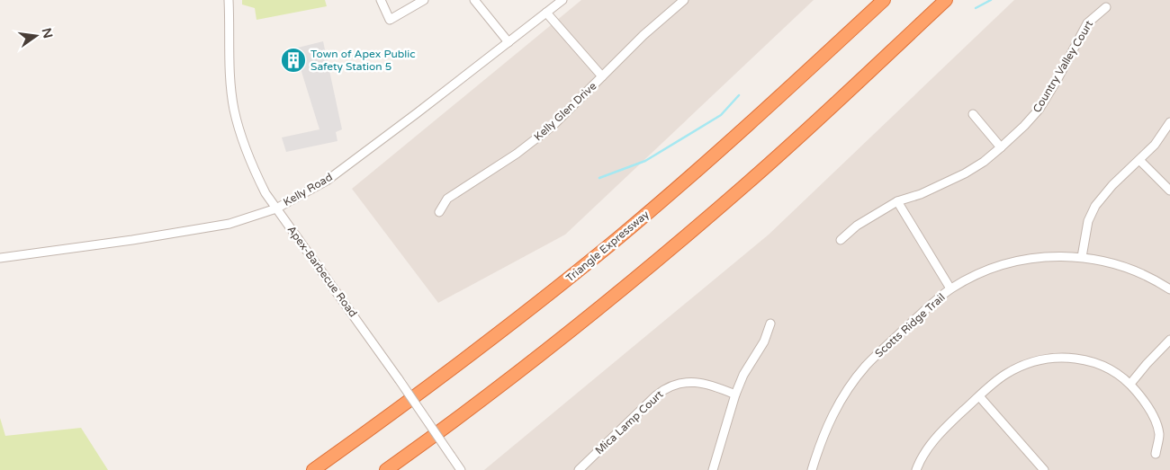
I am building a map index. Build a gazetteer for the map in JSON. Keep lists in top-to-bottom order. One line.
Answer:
{"streets":{"highway":["Triangle Expressway"],"street":["Country Valley Court","Kelly Glen Drive","Kelly Road","Apex-Barbecue Road","Scotts Ridge Trail","Mica Lamp Court"]},"crossings":[["Kelly Road","Apex-Barbecue Road"]],"places":{"building":["Town of Apex Public Safety Station 5"]},"north":"right"}
